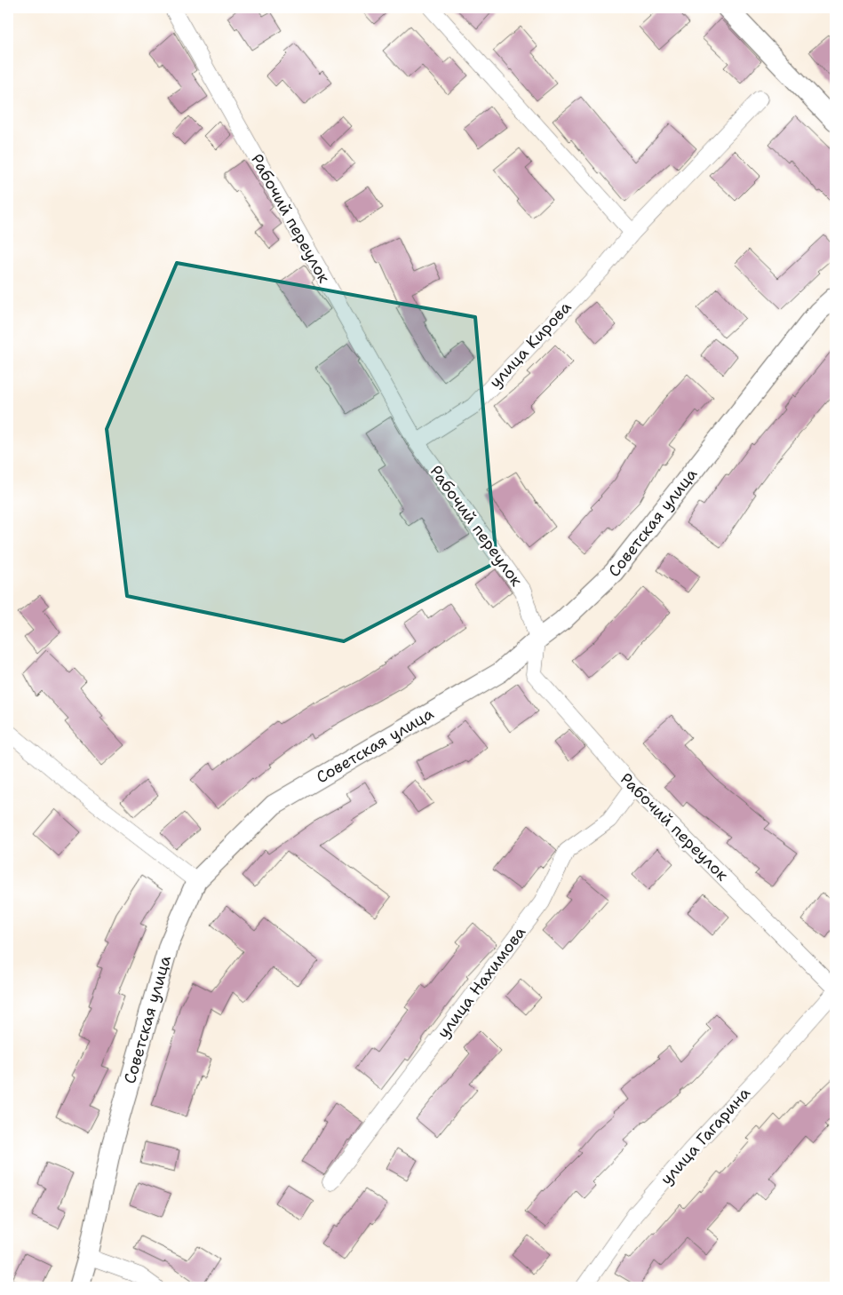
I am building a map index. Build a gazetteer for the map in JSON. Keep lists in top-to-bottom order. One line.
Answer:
{"streets":{"street":["Рабочий переулок","улица Кирова","Советская улица","улица Нахимова","улица Гагарина"]},"crossings":[["Рабочий переулок","улица Кирова"],["Рабочий переулок","Советская улица"],["Рабочий переулок","улица Нахимова"],["Рабочий переулок","улица Гагарина"]]}
